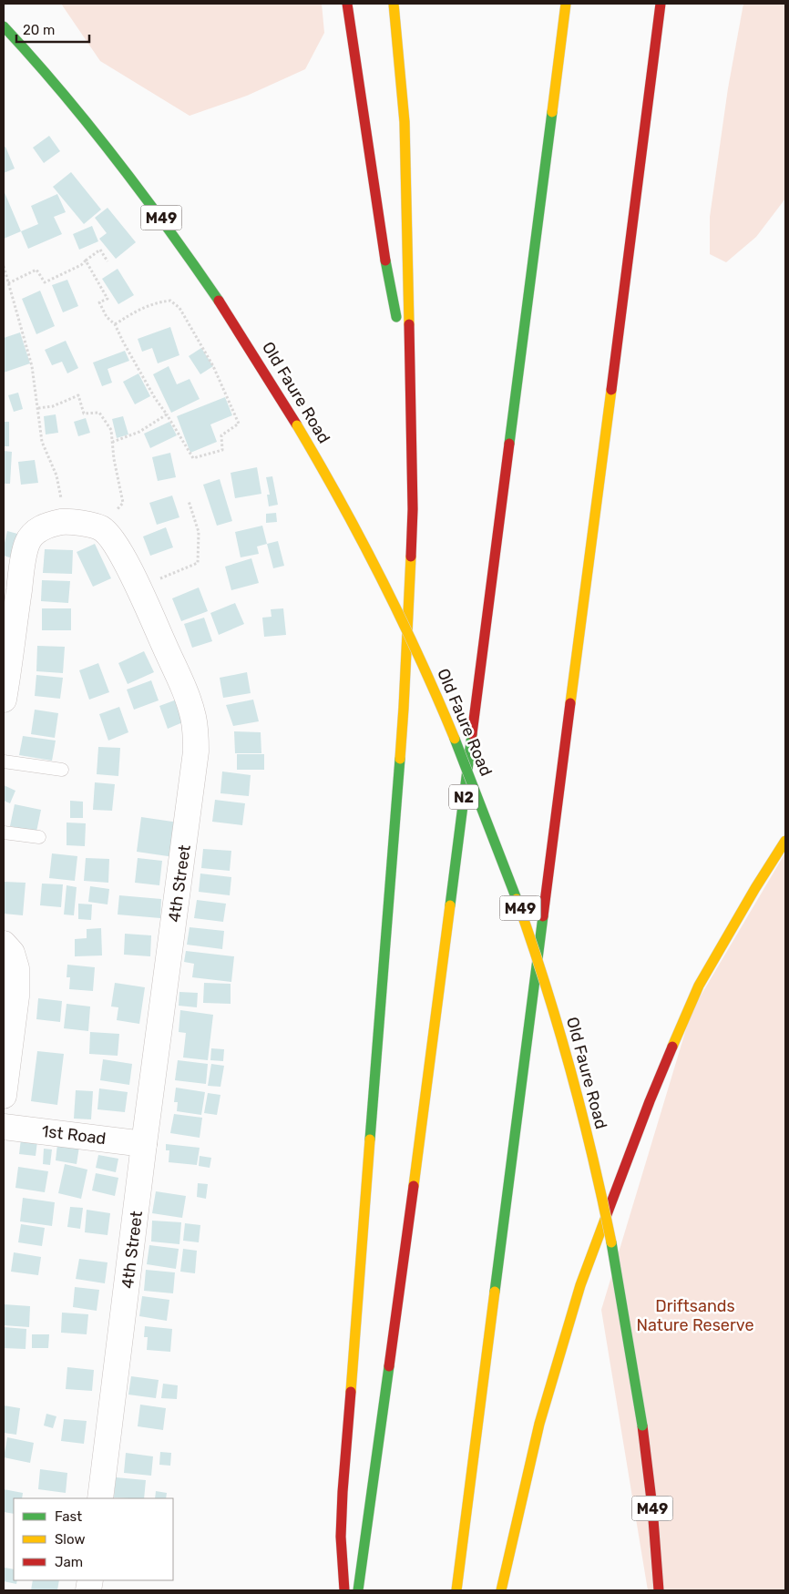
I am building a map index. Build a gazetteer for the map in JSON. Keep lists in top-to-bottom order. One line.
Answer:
{"streets":{"main road":["M49","Old Faure Road","N2"],"street":["4th Street","1st Road"]},"crossings":[["4th Street","1st Road"]],"parks":["Driftsands Nature Reserve"],"legend":["Fast","Slow","Jam"],"scale_bar":"20 m"}
